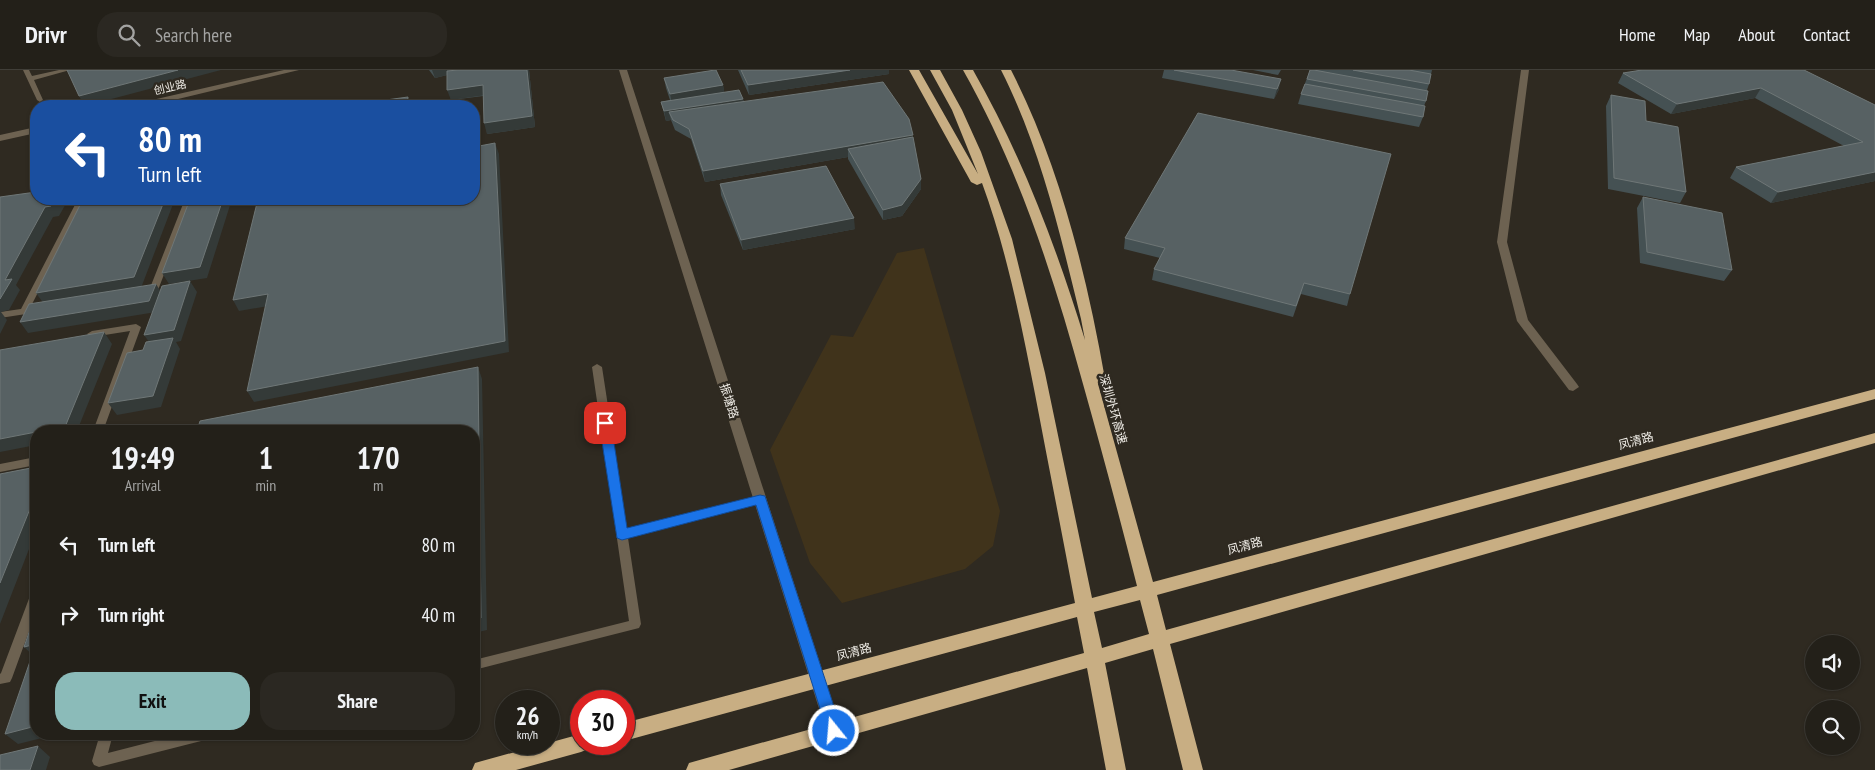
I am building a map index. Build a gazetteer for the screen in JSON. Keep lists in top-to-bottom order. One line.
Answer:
{"streets":{"highway":["深圳外环高速","凤清路"],"street":["创业路","振塘路"]},"crossings":[["振塘路","凤清路"]],"page":{"header":"Drivr","search":"Search here","nav":["Home","Map","About","Contact"],"turn":["80 m","Turn left"],"eta":["19:49","Arrival","1","min","170","m"],"list":[{"name":"Turn left","value":"80 m"},{"name":"Turn right","value":"40 m"}],"buttons":["Exit","Share"],"speed":"26 km/h","limit":"30"}}
